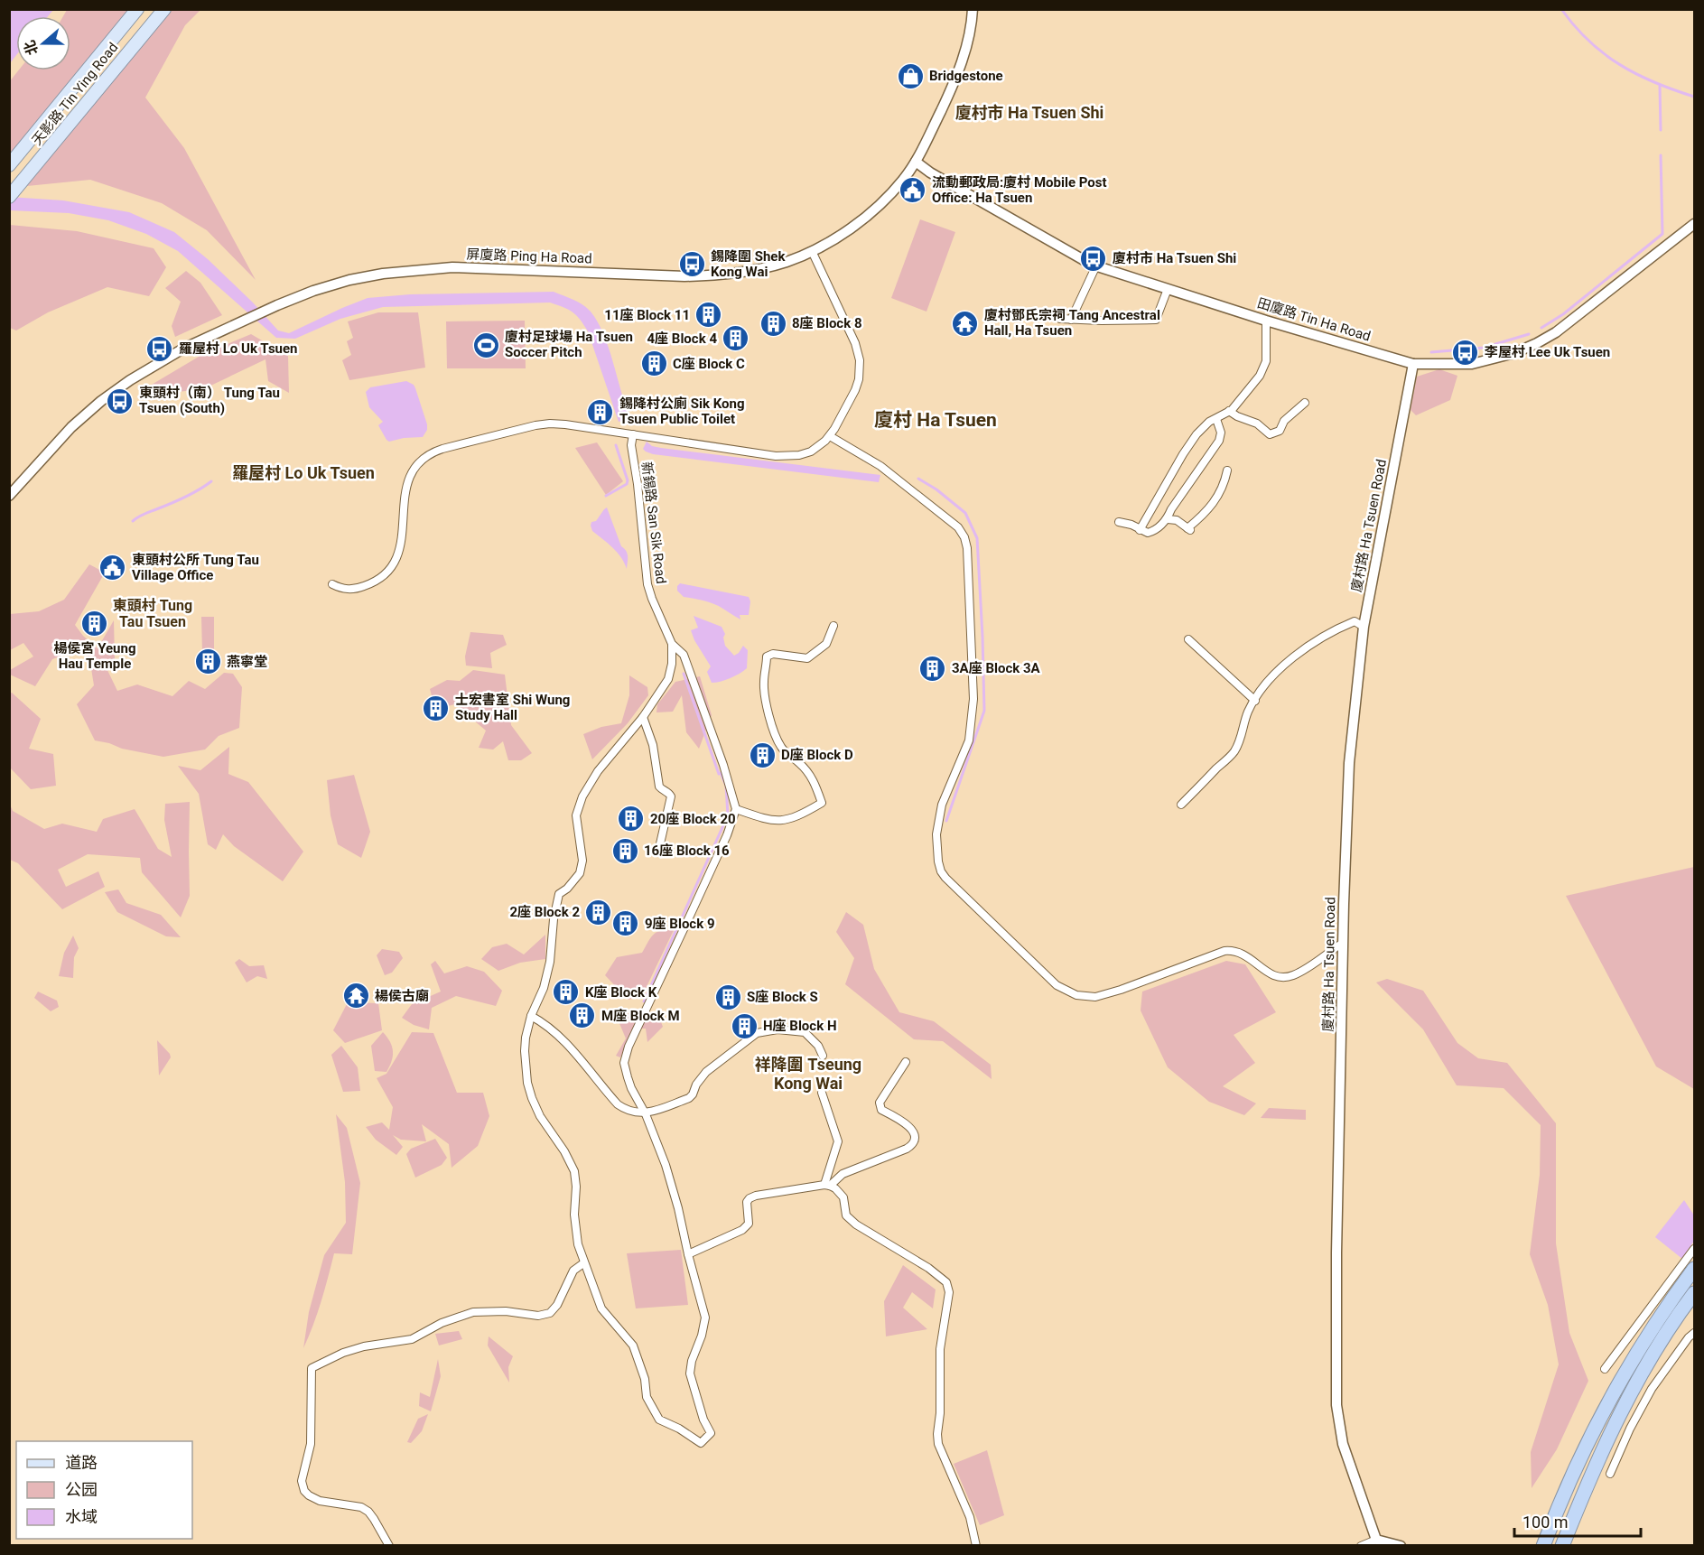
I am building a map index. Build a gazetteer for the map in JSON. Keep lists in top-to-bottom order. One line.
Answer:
{"streets":{"main road":["天影路 Tin Ying Road"],"street":["屏廈路 Ping Ha Road","田廈路 Tin Ha Road","新錫路 San Sik Road","廈村路 Ha Tsuen Road"]},"crossings":[["屏廈路 Ping Ha Road","田廈路 Tin Ha Road"],["田廈路 Tin Ha Road","廈村路 Ha Tsuen Road"]],"districts":["廈村市 Ha Tsuen Shi","廈村 Ha Tsuen","羅屋村 Lo Uk Tsuen","東頭村 Tung Tau Tsuen","祥降圍 Tseung Kong Wai"],"places":{"shop":["Bridgestone"],"public building":["流動郵政局:廈村 Mobile Post Office: Ha Tsuen","東頭村公所 Tung Tau Village Office"],"bus stop":["廈村市 Ha Tsuen Shi","錫降圍 Shek Kong Wai","羅屋村 Lo Uk Tsuen","李屋村 Lee Uk Tsuen","東頭村（南） Tung Tau Tsuen (South)"],"building":["11座 Block 11","8座 Block 8","4座 Block 4","C座 Block C","錫降村公廁 Sik Kong Tsuen Public Toilet","楊侯宮 Yeung Hau Temple","燕寧堂","3A座 Block 3A","士宏書室 Shi Wung Study Hall","D座 Block D","20座 Block 20","16座 Block 16","2座 Block 2","9座 Block 9","K座 Block K","S座 Block S","M座 Block M","H座 Block H"],"temple":["廈村鄧氏宗祠 Tang Ancestral Hall, Ha Tsuen","楊侯古廟"],"sports":["廈村足球場 Ha Tsuen Soccer Pitch"]},"legend":["道路","公园","水域"],"scale_bar":"100 m","north":"left"}
